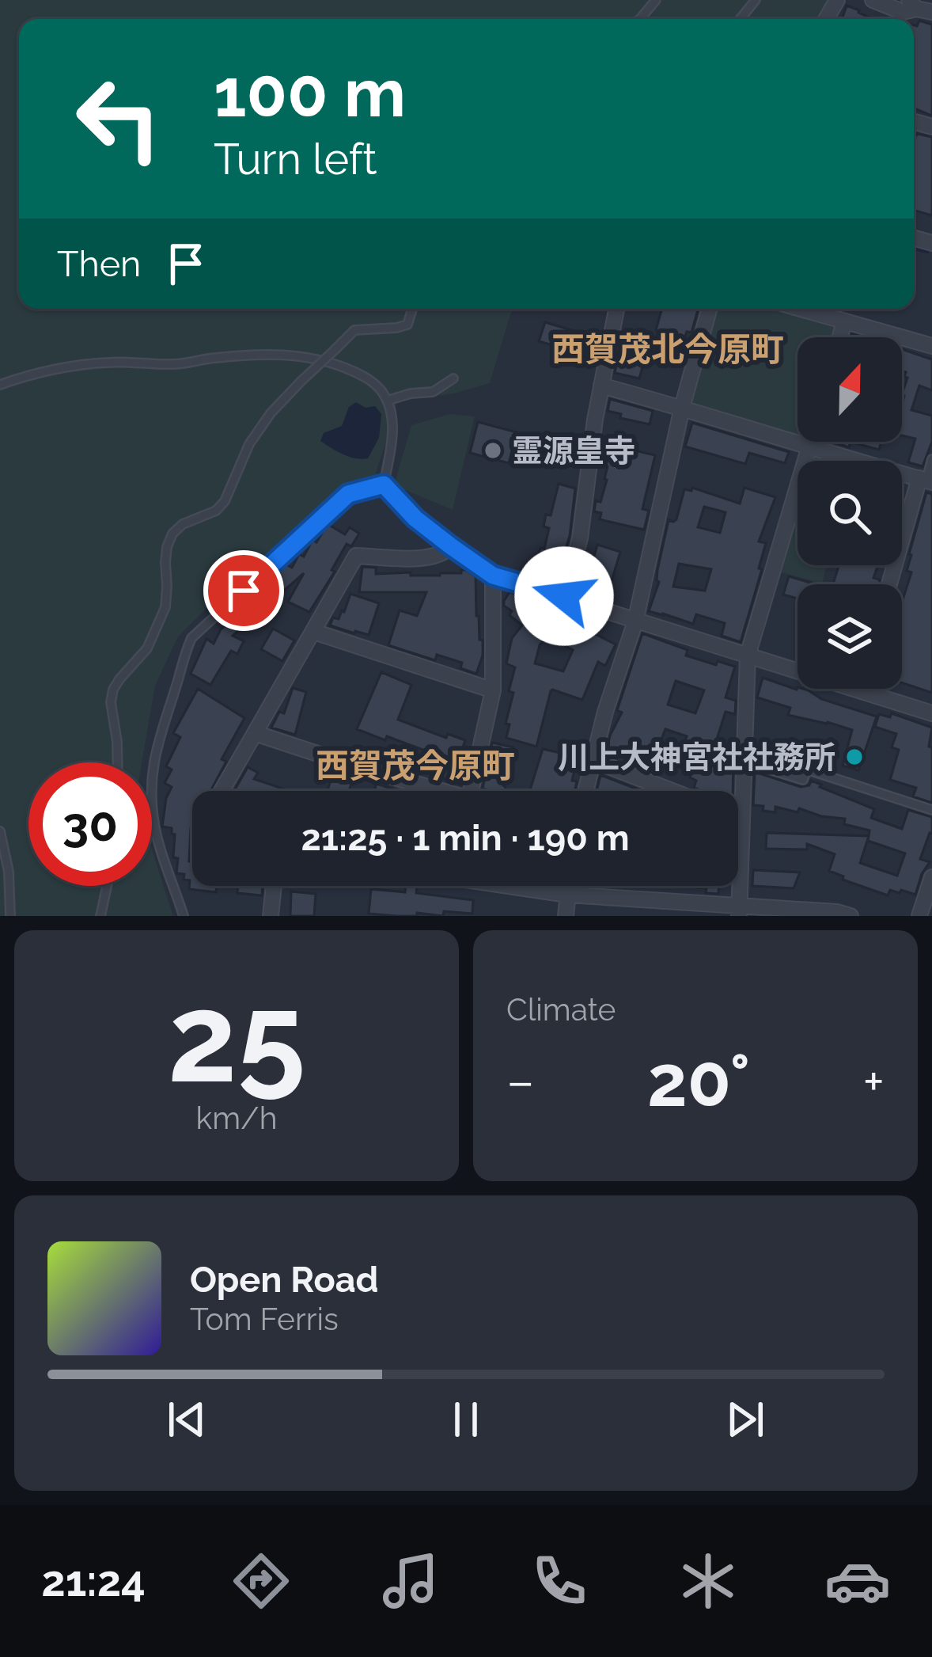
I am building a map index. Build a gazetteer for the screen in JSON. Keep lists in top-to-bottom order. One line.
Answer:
{"districts":["西賀茂北今原町","西賀茂今原町"],"places":["霊源皇寺","川上大神宮社社務所"],"north":"top","page":{"turn":["100 m","Turn left"],"then":"Then","limit":"30","trip":"21:25 · 1 min · 190 m","tile":[["25","km/h"],"Climate"],"heat":["−","20°","+"],"song":["Open Road","Tom Ferris"],"tabs":"21:24"}}
